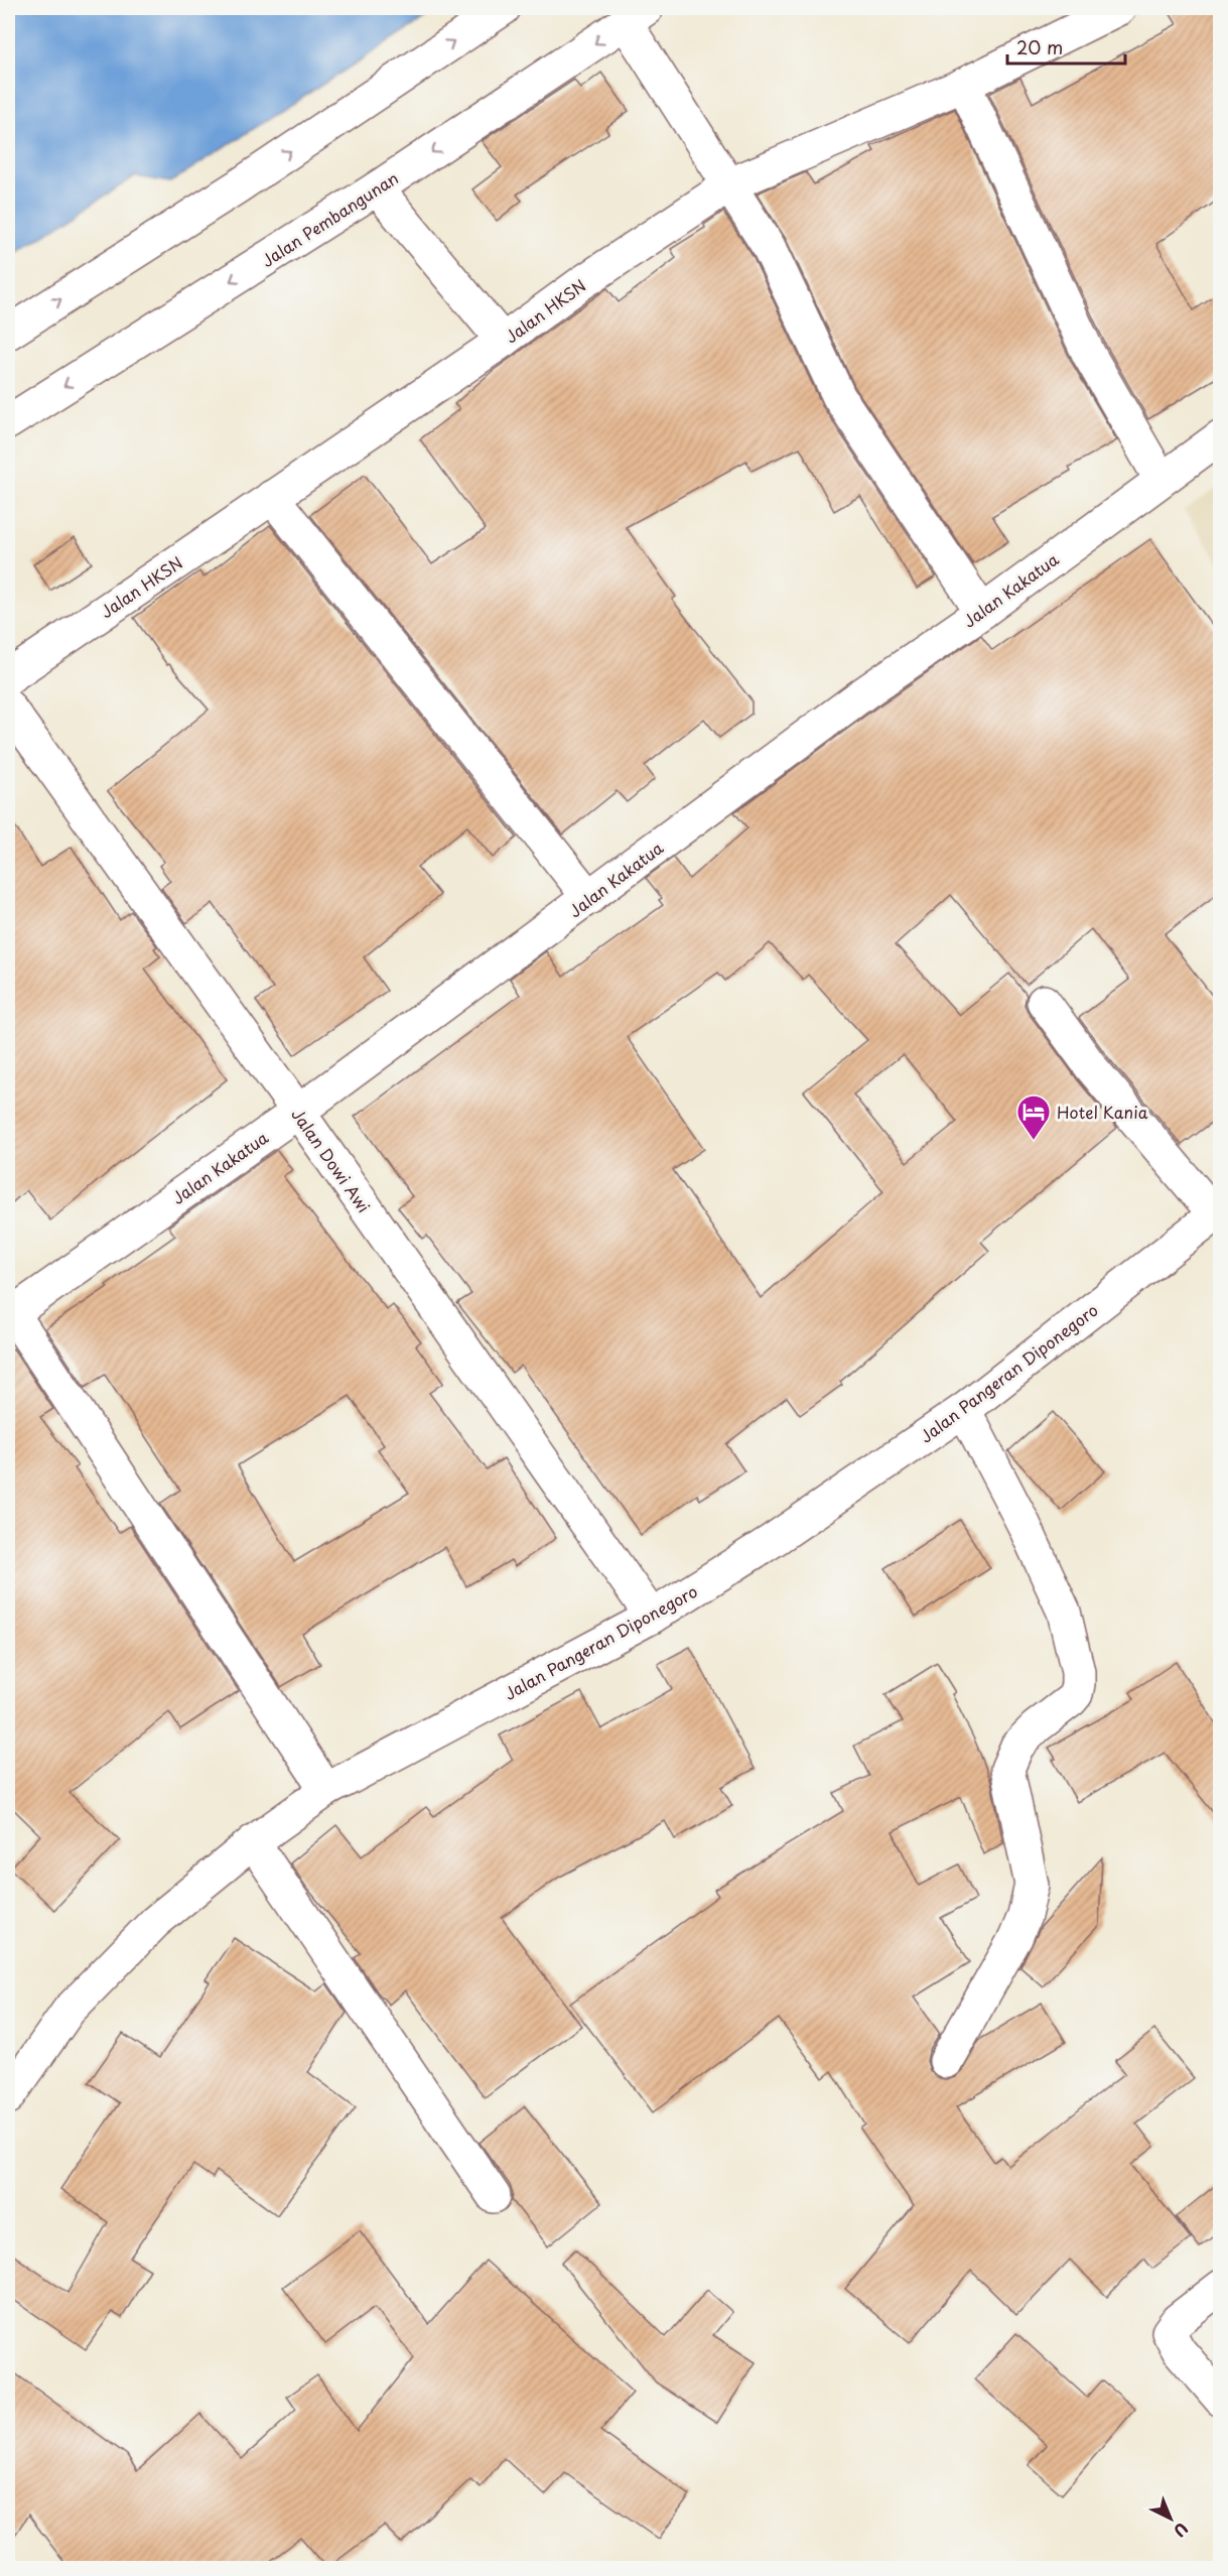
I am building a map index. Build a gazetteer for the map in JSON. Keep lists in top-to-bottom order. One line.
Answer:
{"streets":{"main road":["Jalan Pembangunan","Jalan HKSN","Jalan Kakatua","Jalan Dowi Awi","Jalan Pangeran Diponegoro"]},"crossings":[["Jalan Kakatua","Jalan Dowi Awi"],["Jalan Dowi Awi","Jalan Pangeran Diponegoro"]],"places":{"hotel":["Hotel Kania"]},"scale_bar":"20 m","north":"bottom right"}
